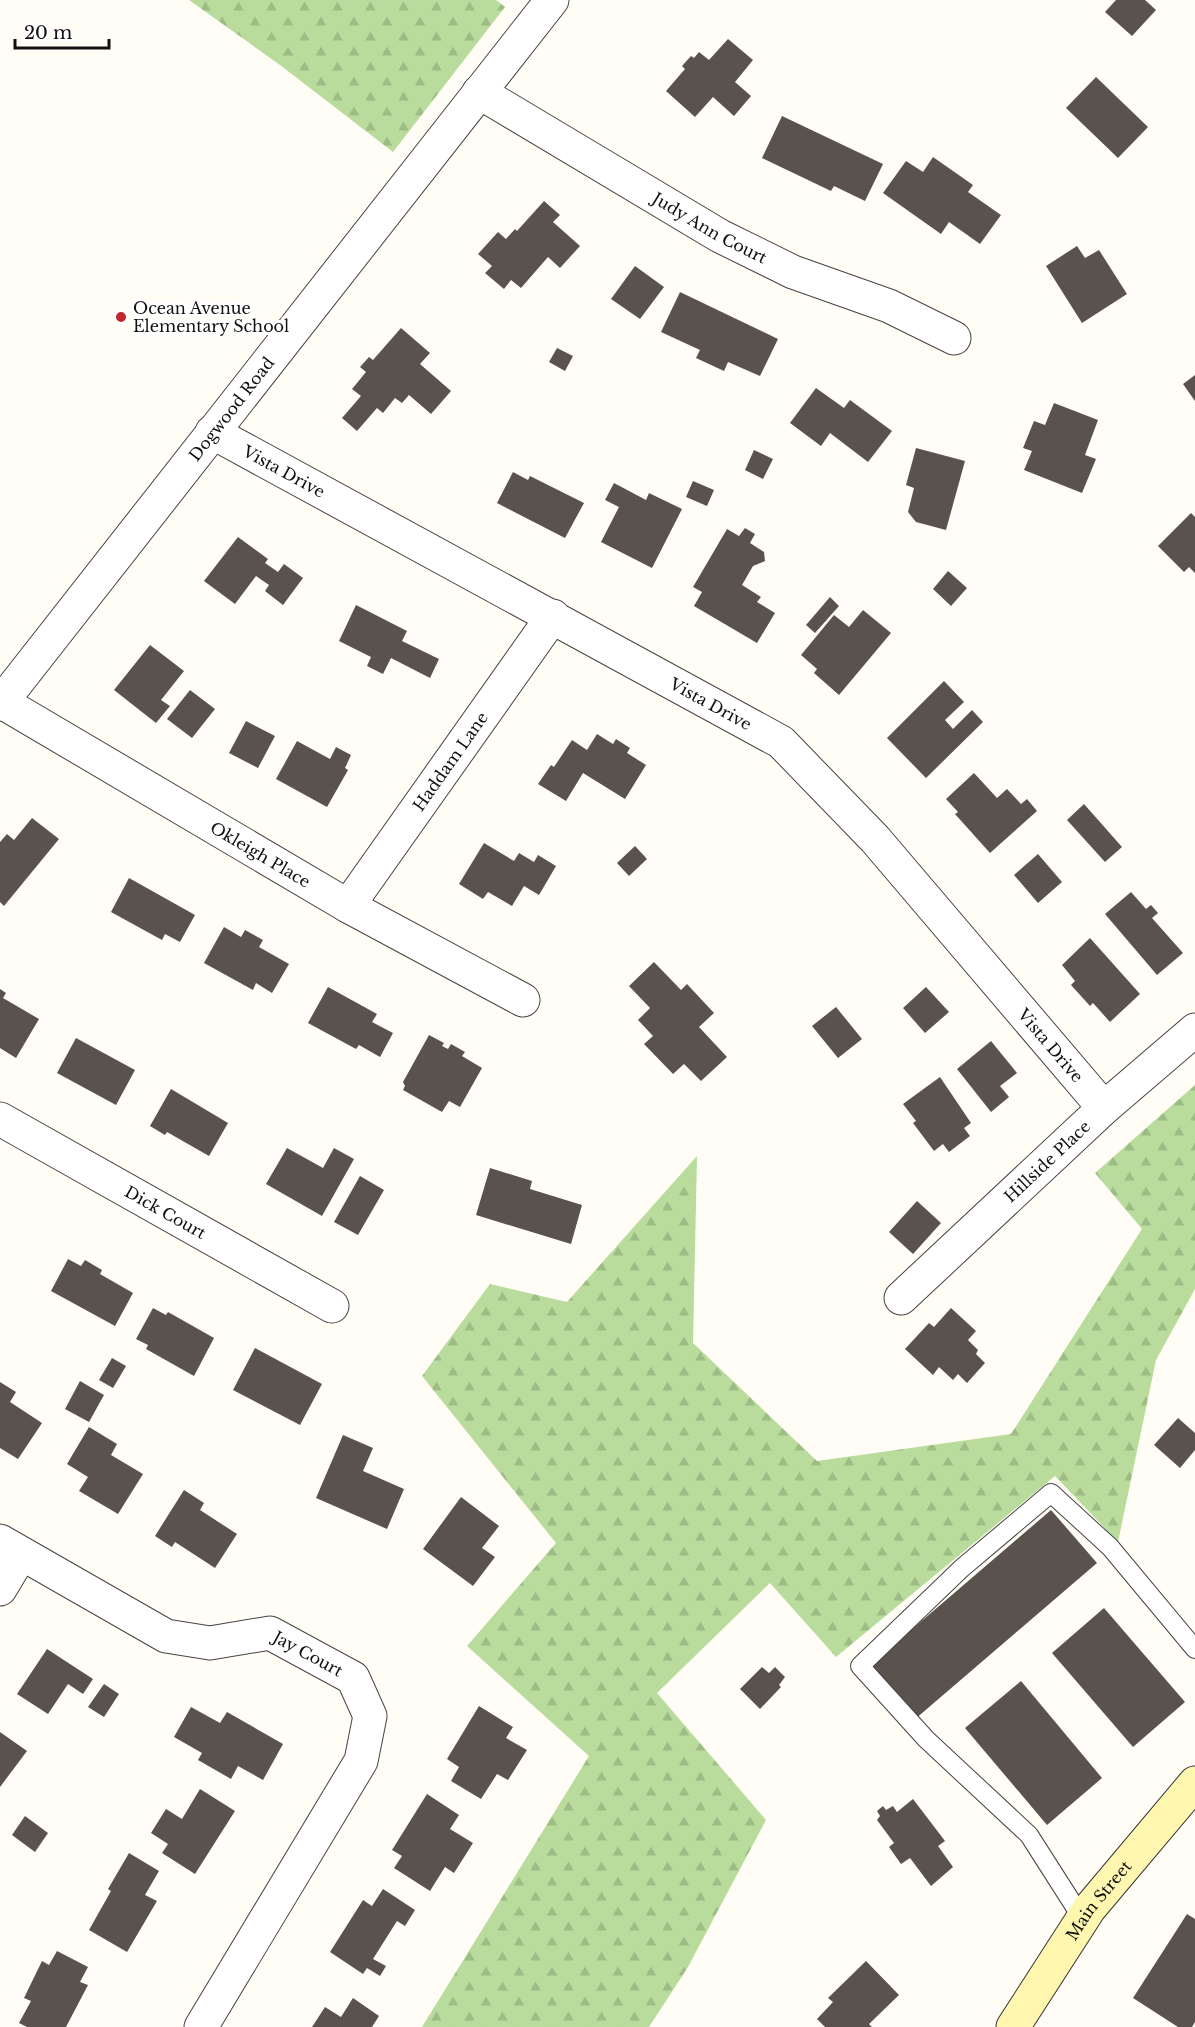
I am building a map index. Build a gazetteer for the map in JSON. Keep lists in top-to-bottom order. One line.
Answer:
{"streets":{"main road":["Main Street"],"street":["Judy Ann Court","Dogwood Road","Vista Drive","Haddam Lane","Okleigh Place","Hillside Place","Dick Court","Jay Court"]},"crossings":[["Judy Ann Court","Dogwood Road"],["Dogwood Road","Vista Drive"],["Dogwood Road","Okleigh Place"],["Vista Drive","Haddam Lane"],["Vista Drive","Hillside Place"],["Haddam Lane","Okleigh Place"]],"places":["Ocean Avenue Elementary School"],"scale_bar":"20 m"}
